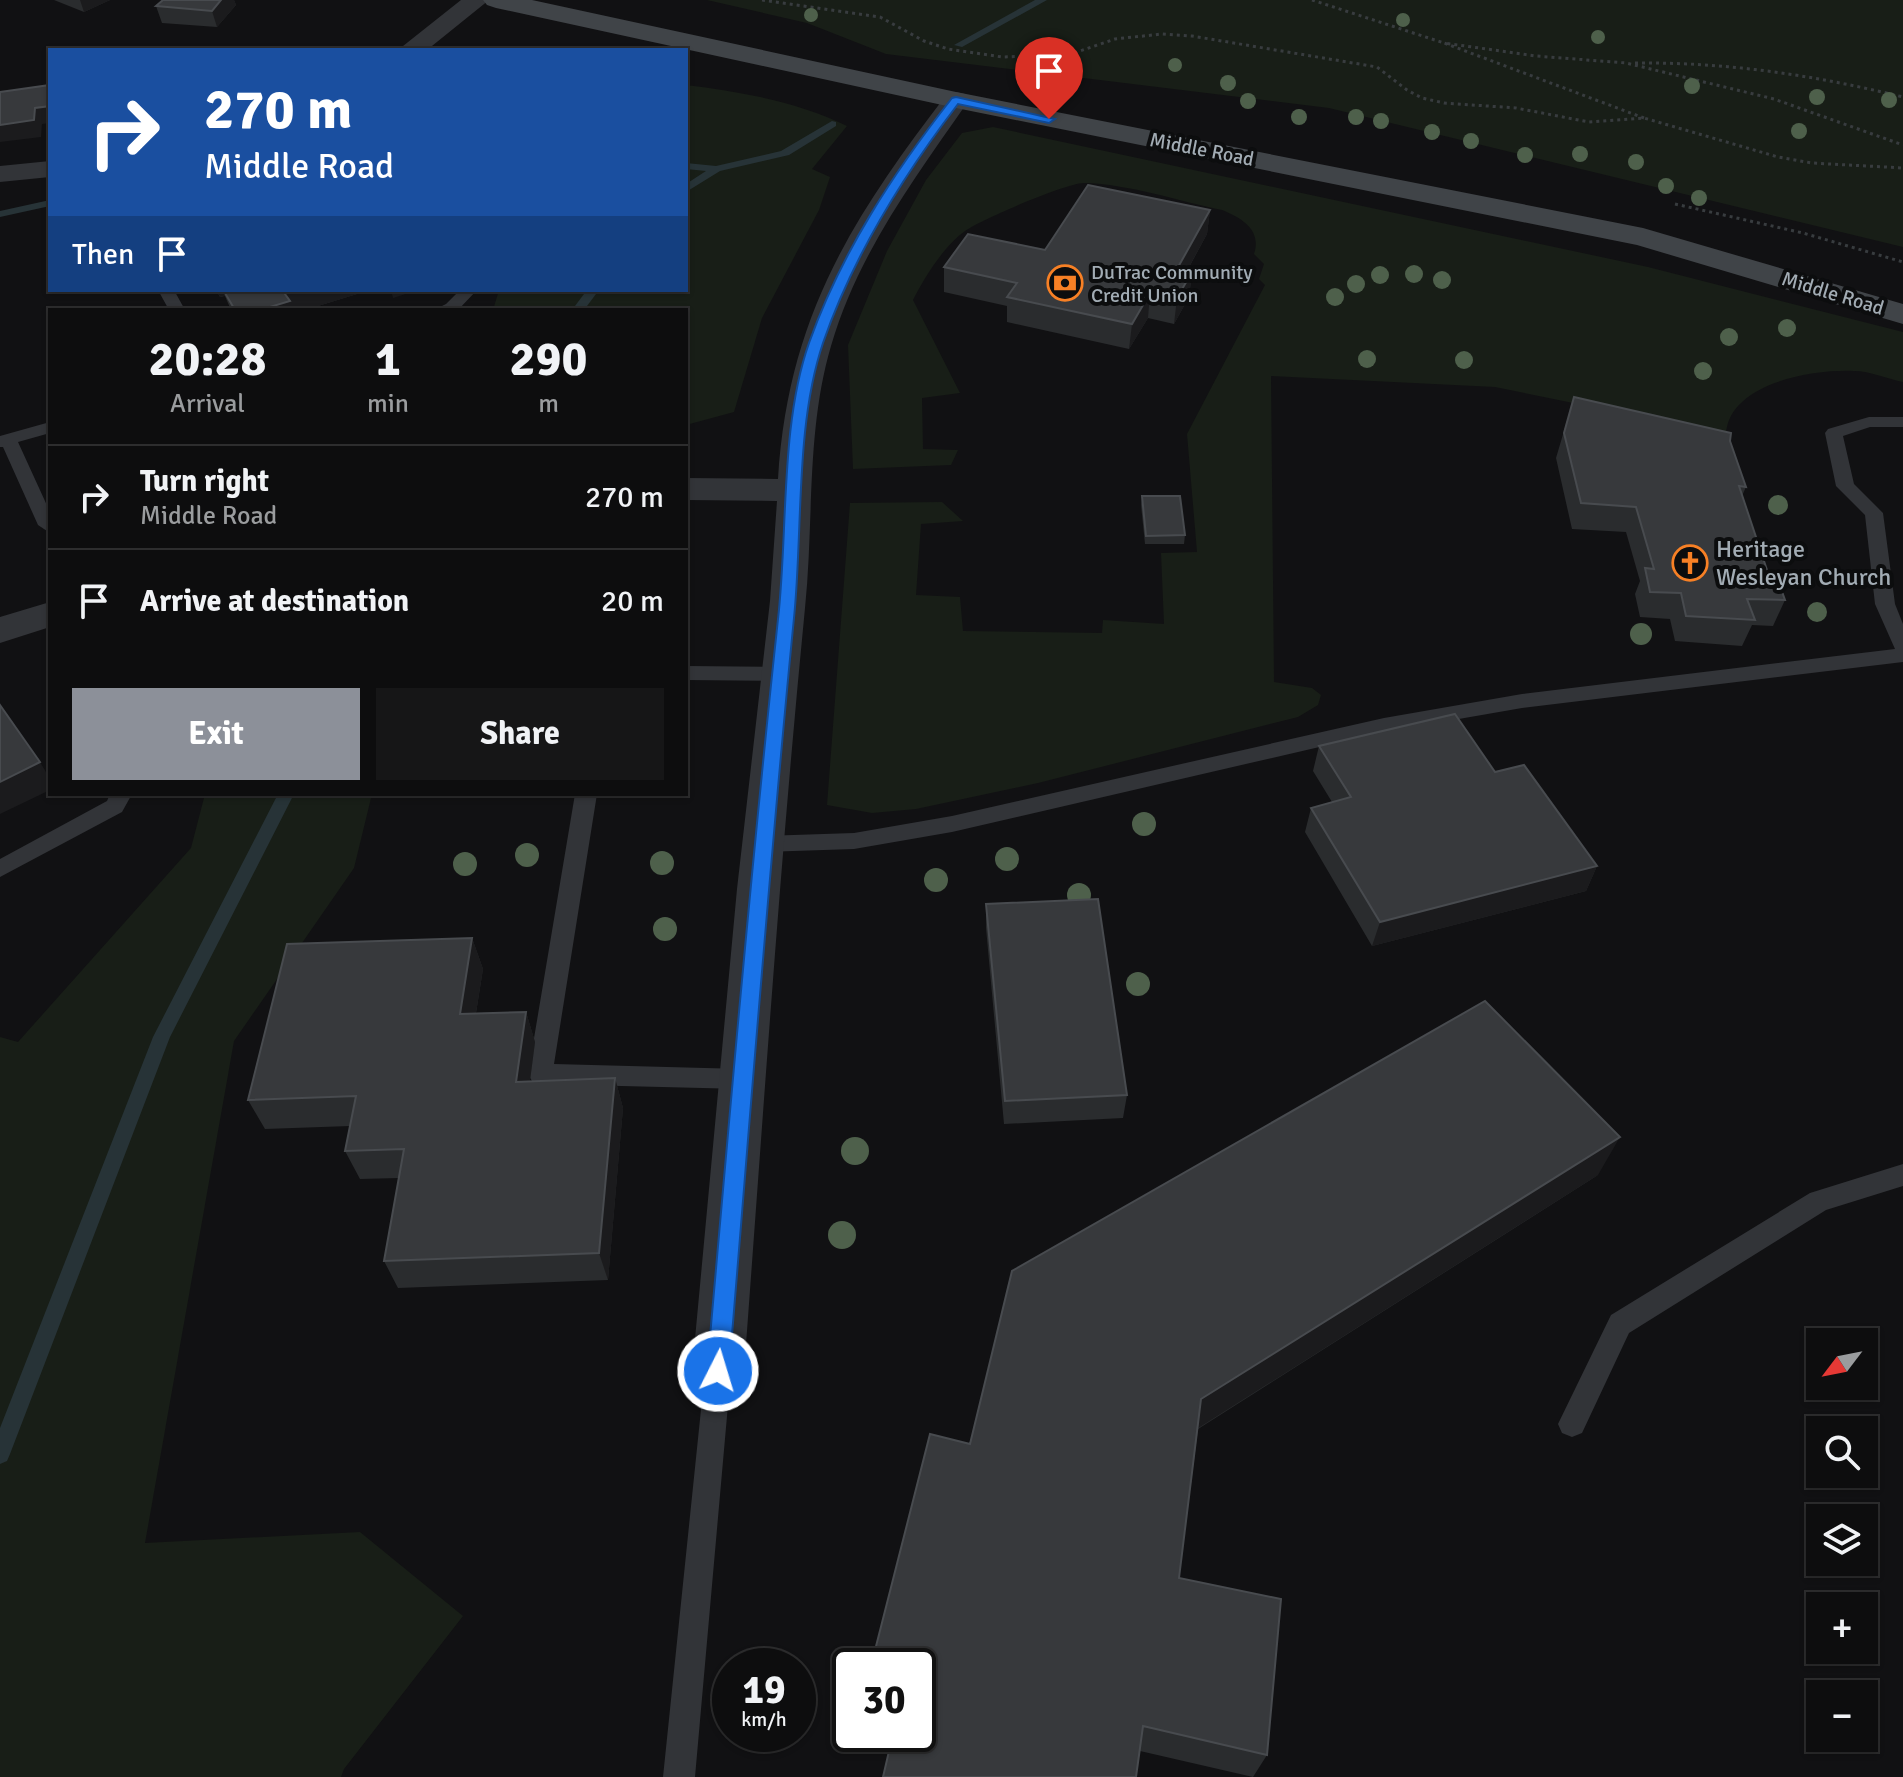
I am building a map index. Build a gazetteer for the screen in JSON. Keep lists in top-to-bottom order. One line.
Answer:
{"streets":{"main road":["Middle Road"]},"places":{"bank":["DuTrac Community Credit Union"],"church":["Heritage Wesleyan Church"]},"north":"bottom left","page":{"turn":["270 m","Middle Road"],"then":"Then","eta":["20:28","Arrival","1","min","290","m"],"list":[{"name":"Turn right","note":"Middle Road","value":"270 m"},{"name":"Arrive at destination","value":"20 m"}],"buttons":["Exit","Share"],"map_buttons":["+","−"],"speed":"19 km/h","limit":"30"}}
